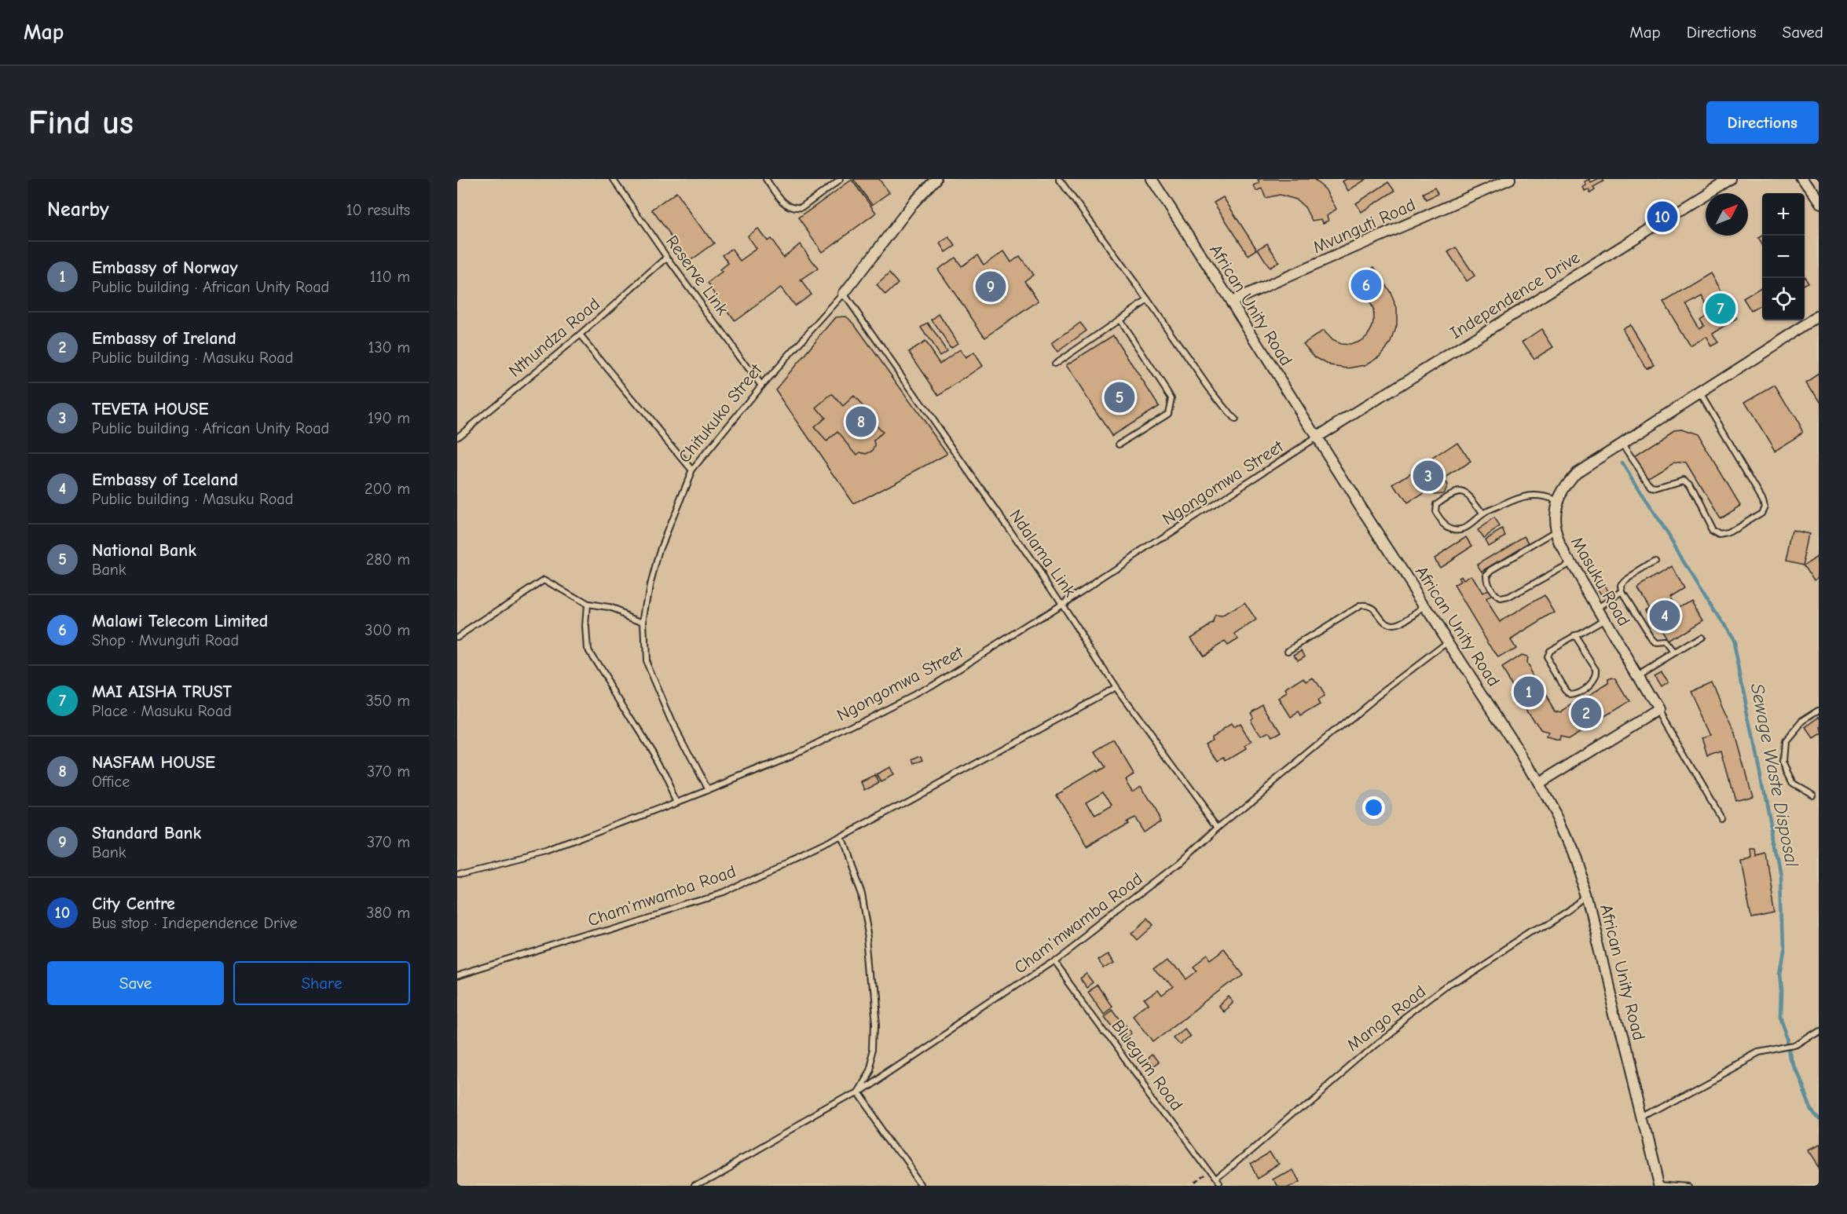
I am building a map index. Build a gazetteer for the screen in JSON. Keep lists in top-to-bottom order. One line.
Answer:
{"streets":{"street":["Mvunguti Road","Independence Drive","African Unity Road","Chitukuko Street","Masuku Road"],"lane":["Reserve Link","Nthundza Road","Ngongomwa Street","Ndalama Link","Cham'mwamba Road","Mango Road","Bluegum Road"]},"crossings":[["Mvunguti Road","African Unity Road"],["Reserve Link","Nthundza Road"],["Reserve Link","Chitukuko Street"],["Independence Drive","African Unity Road"],["Independence Drive","Ngongomwa Street"],["African Unity Road","Ngongomwa Street"],["African Unity Road","Cham'mwamba Road"],["African Unity Road","Mango Road"],["Chitukuko Street","Ngongomwa Street"],["Chitukuko Street","Ndalama Link"],["Ngongomwa Street","Ndalama Link"],["Ndalama Link","Cham'mwamba Road"],["Cham'mwamba Road","Bluegum Road"],["Mango Road","Bluegum Road"]],"water":["Sewage Waste Disposal"],"north":"top right","page":{"header":"Map","nav":["Map","Directions","Saved"],"buttons":["Directions",["Save","Share"]],"title":"Find us","heading":["Nearby","10 results"],"map_buttons":["+","−"],"pins":["10","6","9","7","5","8","3","4","1","2"],"list":[{"mark":"1","name":"Embassy of Norway","note":"Public building · African Unity Road","value":"110 m"},{"mark":"2","name":"Embassy of Ireland","note":"Public building · Masuku Road","value":"130 m"},{"mark":"3","name":"TEVETA HOUSE","note":"Public building · African Unity Road","value":"190 m"},{"mark":"4","name":"Embassy of Iceland","note":"Public building · Masuku Road","value":"200 m"},{"mark":"5","name":"National Bank","note":"Bank","value":"280 m"},{"mark":"6","name":"Malawi Telecom Limited","note":"Shop · Mvunguti Road","value":"300 m"},{"mark":"7","name":"MAI AISHA TRUST","note":"Place · Masuku Road","value":"350 m"},{"mark":"8","name":"NASFAM HOUSE","note":"Office","value":"370 m"},{"mark":"9","name":"Standard Bank","note":"Bank","value":"370 m"},{"mark":"10","name":"City Centre","note":"Bus stop · Independence Drive","value":"380 m"}]}}
